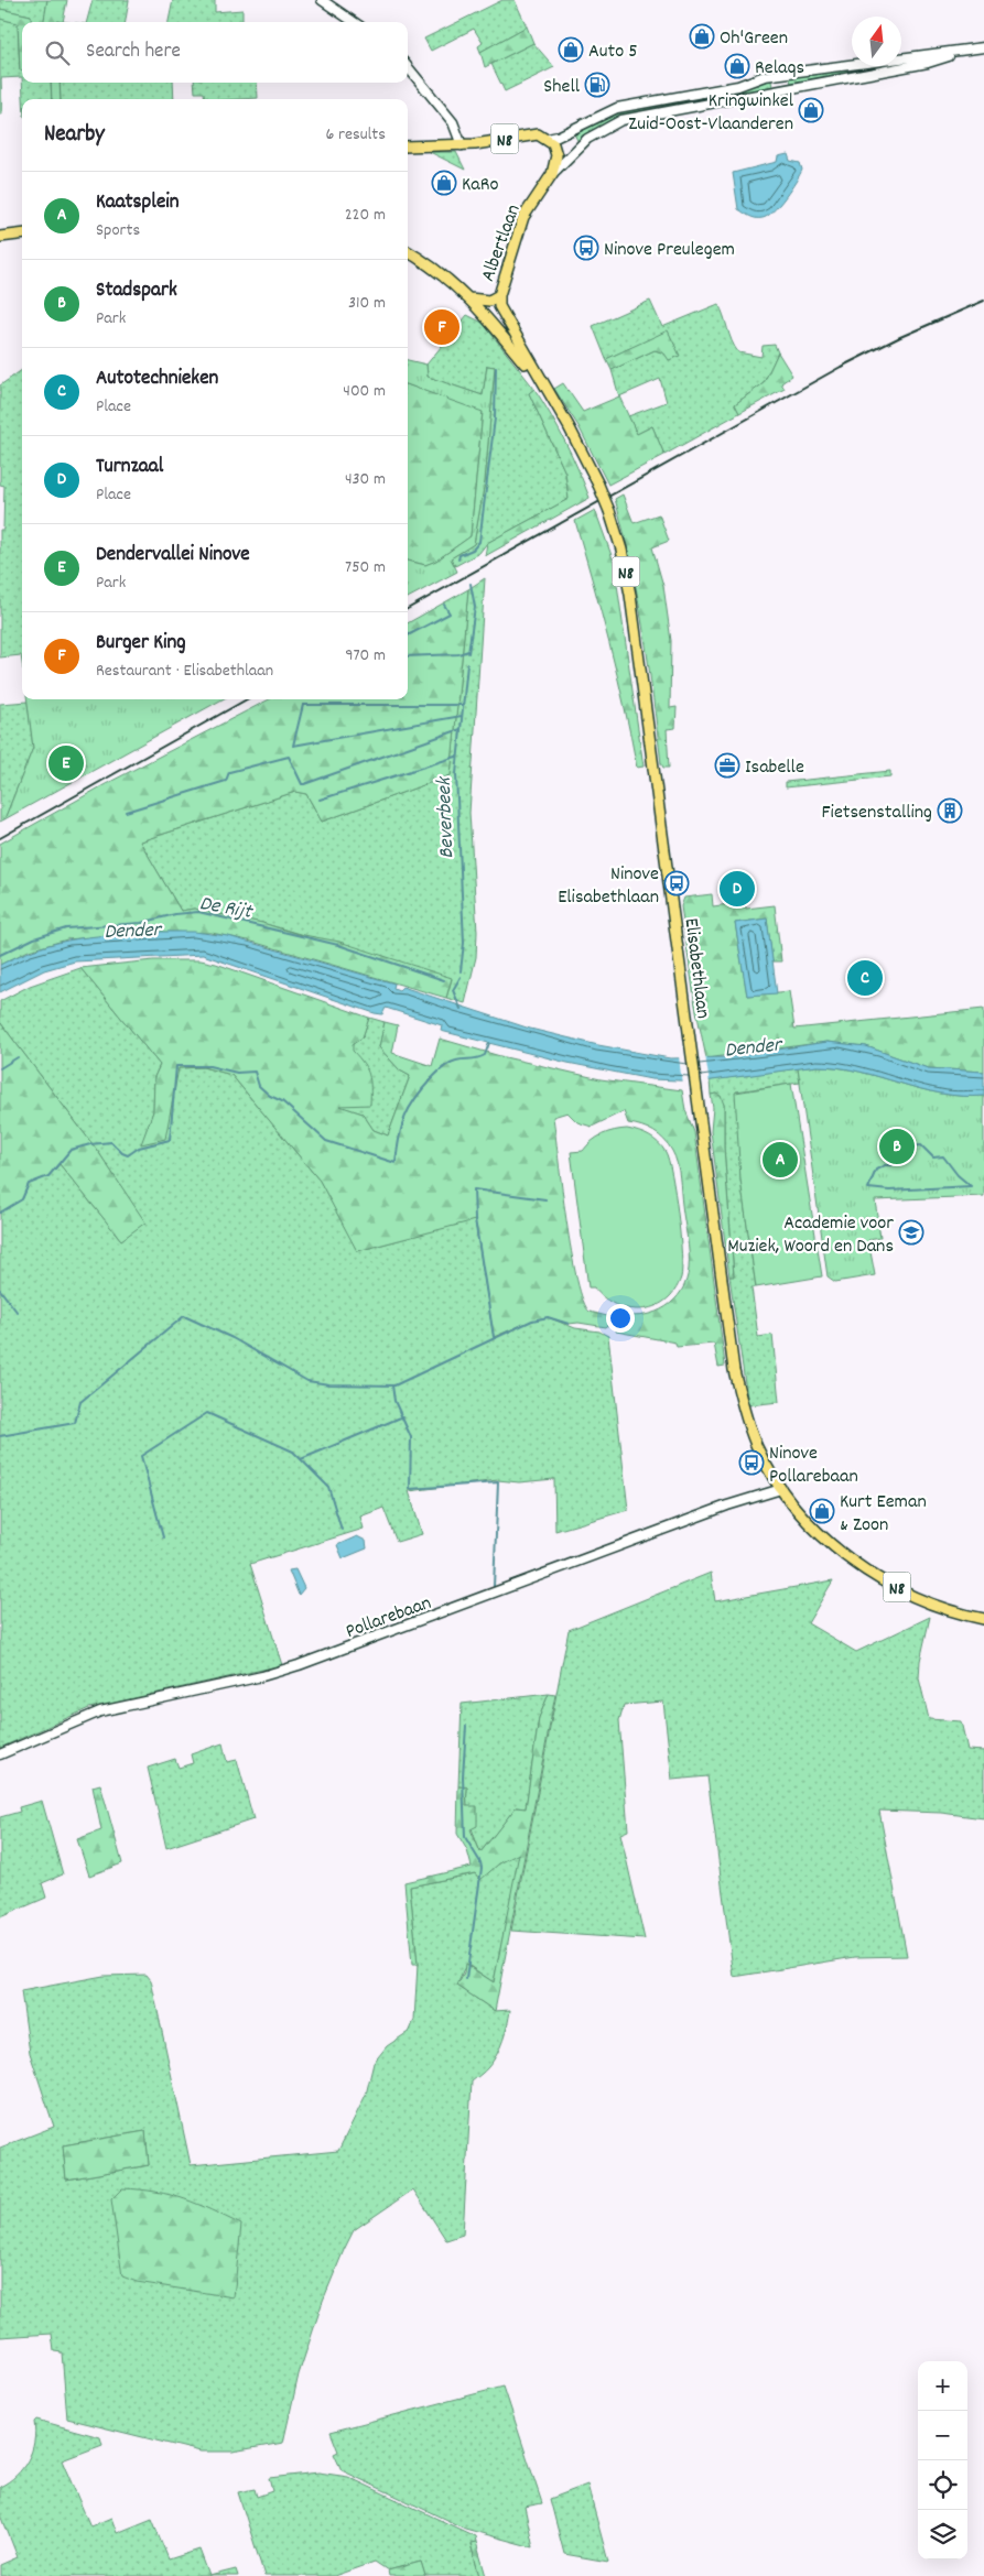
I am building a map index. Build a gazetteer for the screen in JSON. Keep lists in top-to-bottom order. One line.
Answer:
{"streets":{"main road":["N8","Albertlaan","Elisabethlaan"],"street":["Pollarebaan"]},"crossings":[["N8","Albertlaan"],["N8","Elisabethlaan"],["N8","Pollarebaan"],["Elisabethlaan","Pollarebaan"]],"water":["Beverbeek","De Rijt","Dender"],"places":{"shop":["Oh'Green","Auto 5","Relaqs","Kringwinkel Zuid-Oost-Vlaanderen","KaRo","Kurt Eeman & Zoon"],"fuel station":["Shell"],"bus stop":["Ninove Preulegem","Ninove Elisabethlaan","Ninove Pollarebaan"],"office":["Isabelle"],"building":["Fietsenstalling"],"school or university":["Academie voor Muziek, Woord en Dans"]},"north":"top","page":{"search":"Search here","heading":["Nearby","6 results"],"list":[{"mark":"A","name":"Kaatsplein","note":"Sports","value":"220 m"},{"mark":"B","name":"Stadspark","note":"Park","value":"310 m"},{"mark":"C","name":"Autotechnieken","note":"Place","value":"400 m"},{"mark":"D","name":"Turnzaal","note":"Place","value":"430 m"},{"mark":"E","name":"Dendervallei Ninove","note":"Park","value":"750 m"},{"mark":"F","name":"Burger King","note":"Restaurant · Elisabethlaan","value":"970 m"}],"pins":["F","E","D","C","B","A"],"map_buttons":["+","−"]}}
